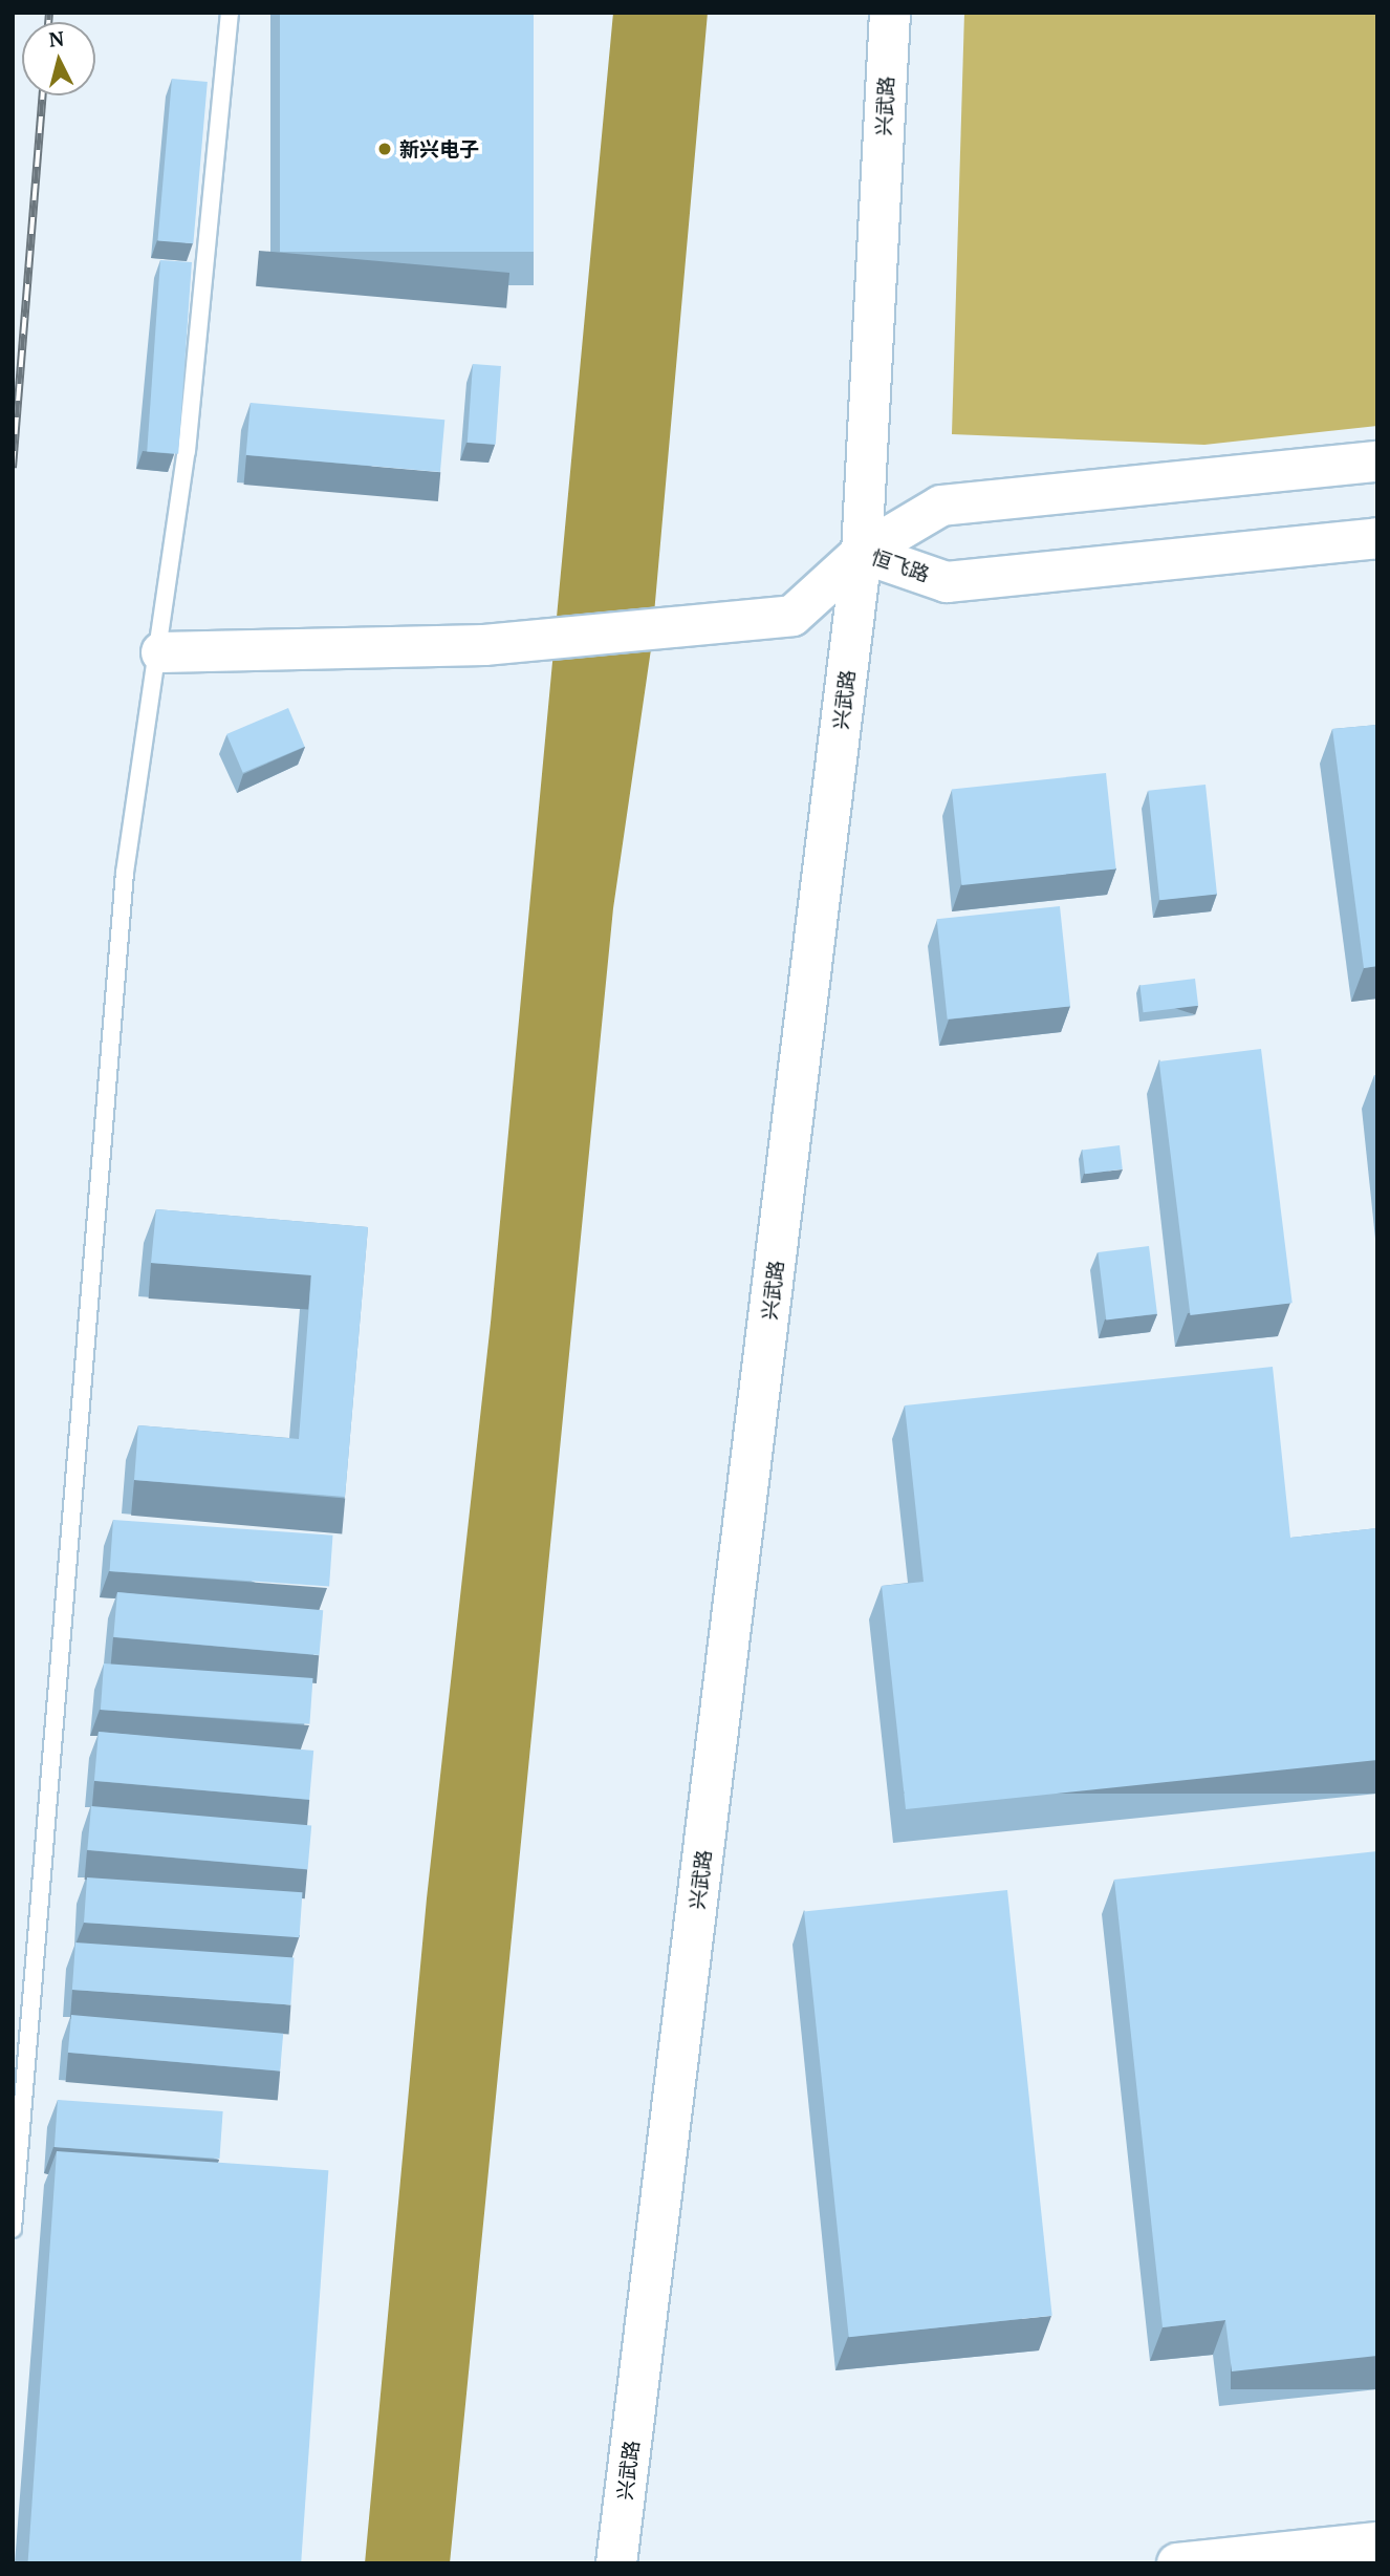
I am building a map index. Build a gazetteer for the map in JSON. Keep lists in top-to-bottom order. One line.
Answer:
{"streets":{"street":["兴武路","恒飞路"]},"crossings":[["兴武路","恒飞路"]],"places":["新兴电子"],"north":"top"}
